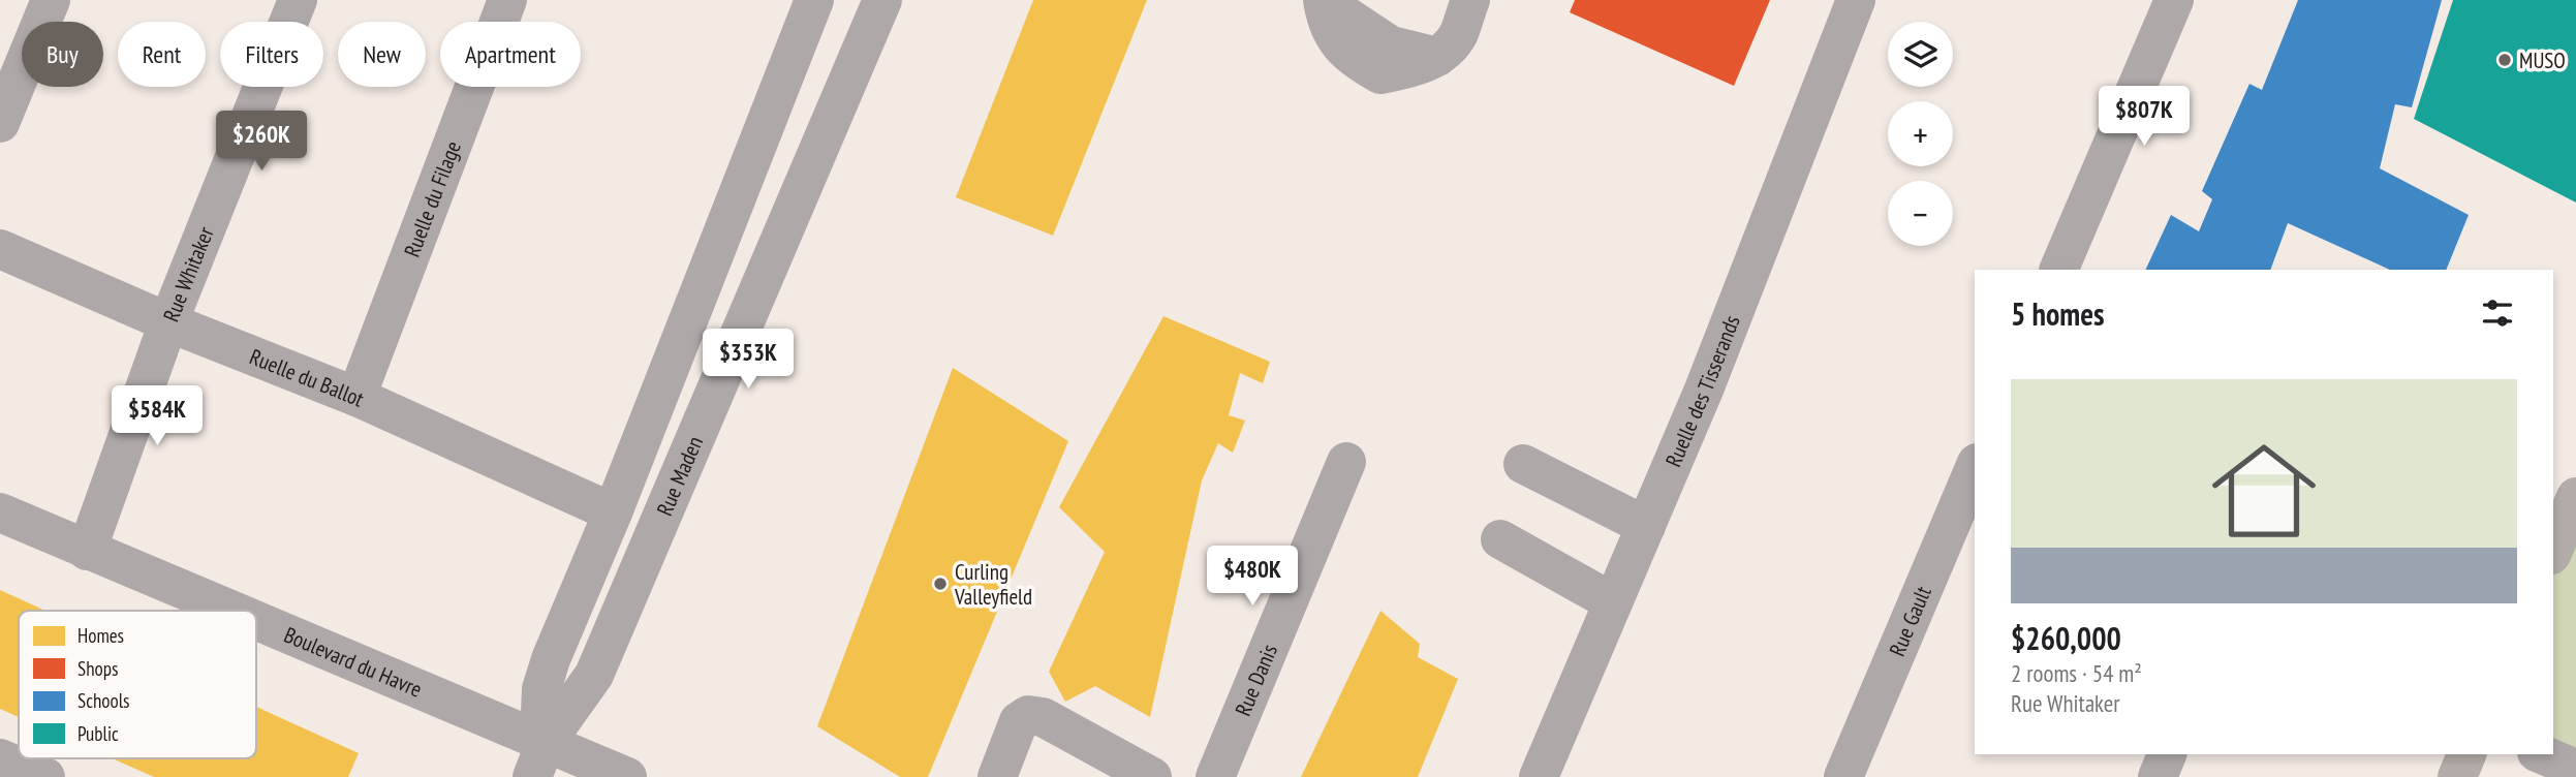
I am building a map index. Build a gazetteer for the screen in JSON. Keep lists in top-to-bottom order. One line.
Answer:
{"streets":{"street":["Ruelle du Filage","Rue Whitaker","Ruelle du Ballot","Ruelle des Tisserands","Rue Maden","Rue Gault","Boulevard du Havre","Rue Danis"]},"crossings":[["Ruelle du Filage","Ruelle du Ballot"],["Rue Whitaker","Ruelle du Ballot"],["Rue Whitaker","Boulevard du Havre"],["Rue Maden","Boulevard du Havre"]],"places":["MUSO","Curling Valleyfield"],"legend":["Homes","Shops","Schools","Public"],"page":{"map_buttons":["+","−"],"chip":["Buy","Rent","Filters","New","Apartment"],"price":["$807K","$260K","$353K","$584K","$480K"],"heading":"5 homes","list":[{"name":"$260,000","note":"2 rooms · 54 m² · Rue Whitaker"}]}}
